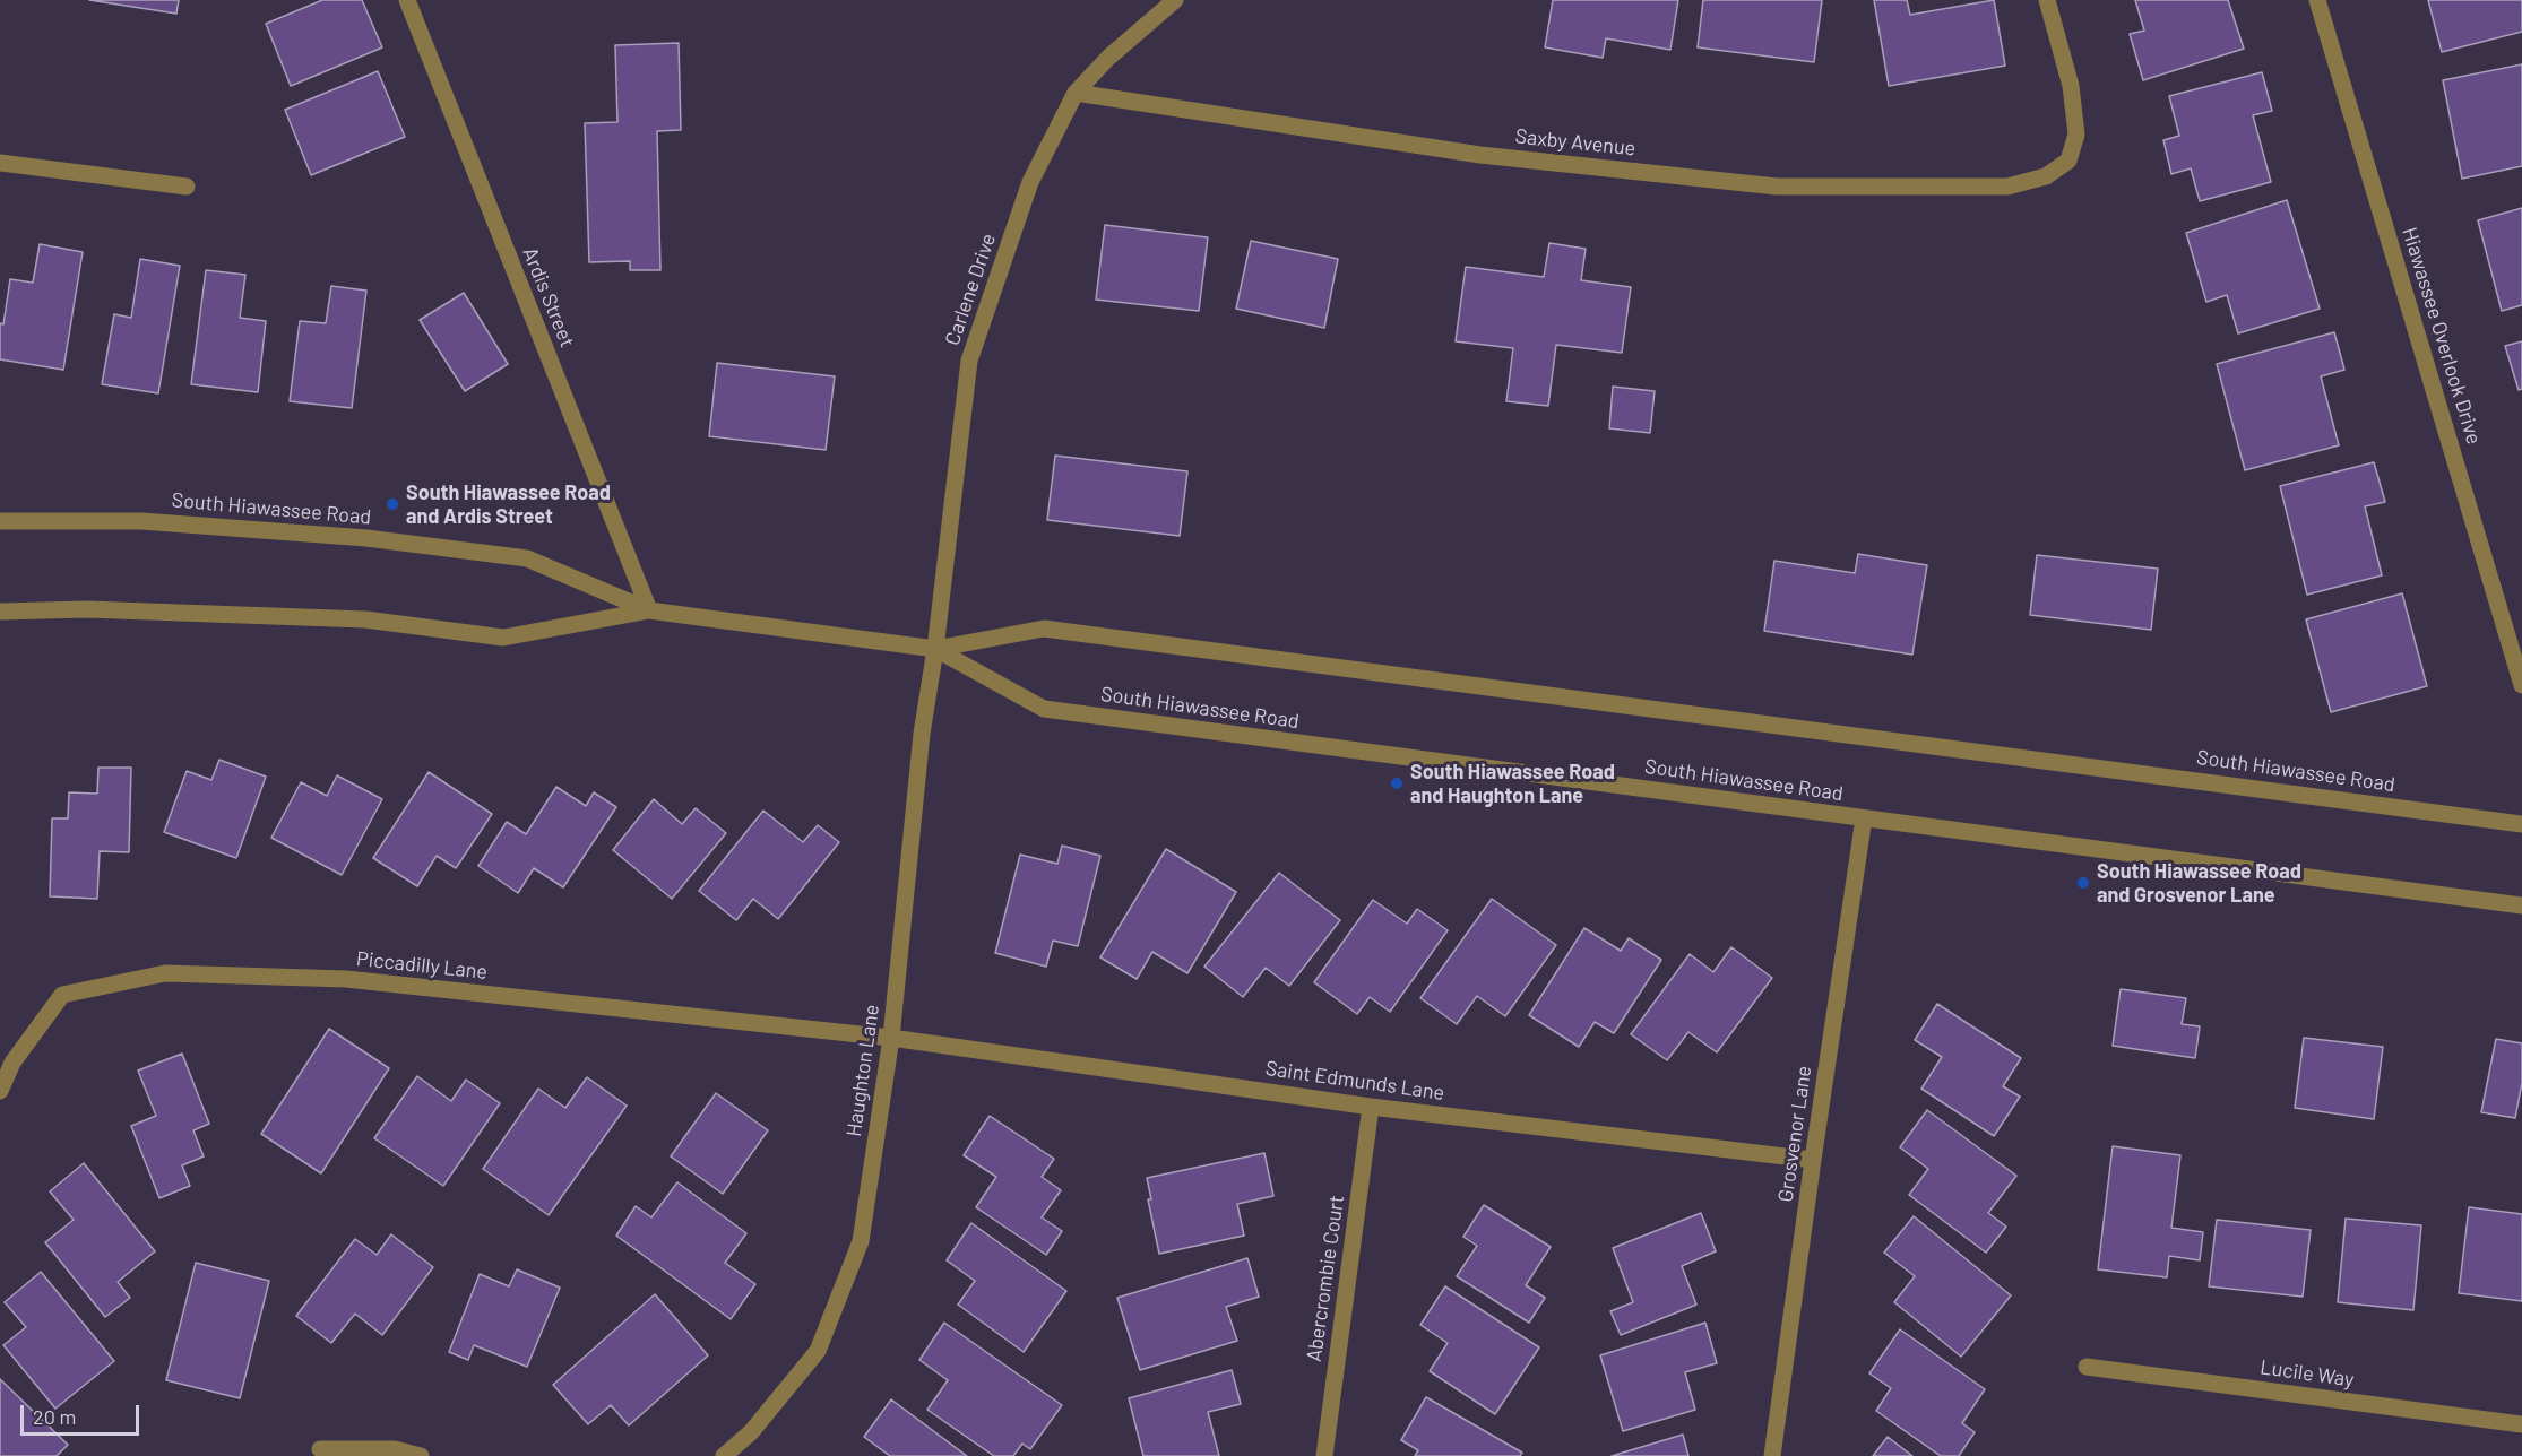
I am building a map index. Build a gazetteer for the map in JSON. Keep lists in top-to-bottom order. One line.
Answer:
{"streets":{"street":["Saxby Avenue","Carlene Drive","Ardis Street","Hiawassee Overlook Drive","South Hiawassee Road","Piccadilly Lane","Haughton Lane","Saint Edmunds Lane","Grosvenor Lane","Abercrombie Court","Lucile Way"]},"crossings":[["Saxby Avenue","Carlene Drive"],["Carlene Drive","South Hiawassee Road"],["Carlene Drive","Haughton Lane"],["Ardis Street","South Hiawassee Road"],["South Hiawassee Road","Haughton Lane"],["South Hiawassee Road","Grosvenor Lane"],["Piccadilly Lane","Haughton Lane"],["Piccadilly Lane","Saint Edmunds Lane"],["Haughton Lane","Saint Edmunds Lane"],["Saint Edmunds Lane","Grosvenor Lane"],["Saint Edmunds Lane","Abercrombie Court"]],"places":["South Hiawassee Road and Ardis Street","South Hiawassee Road and Haughton Lane","South Hiawassee Road and Grosvenor Lane"],"scale_bar":"20 m"}
